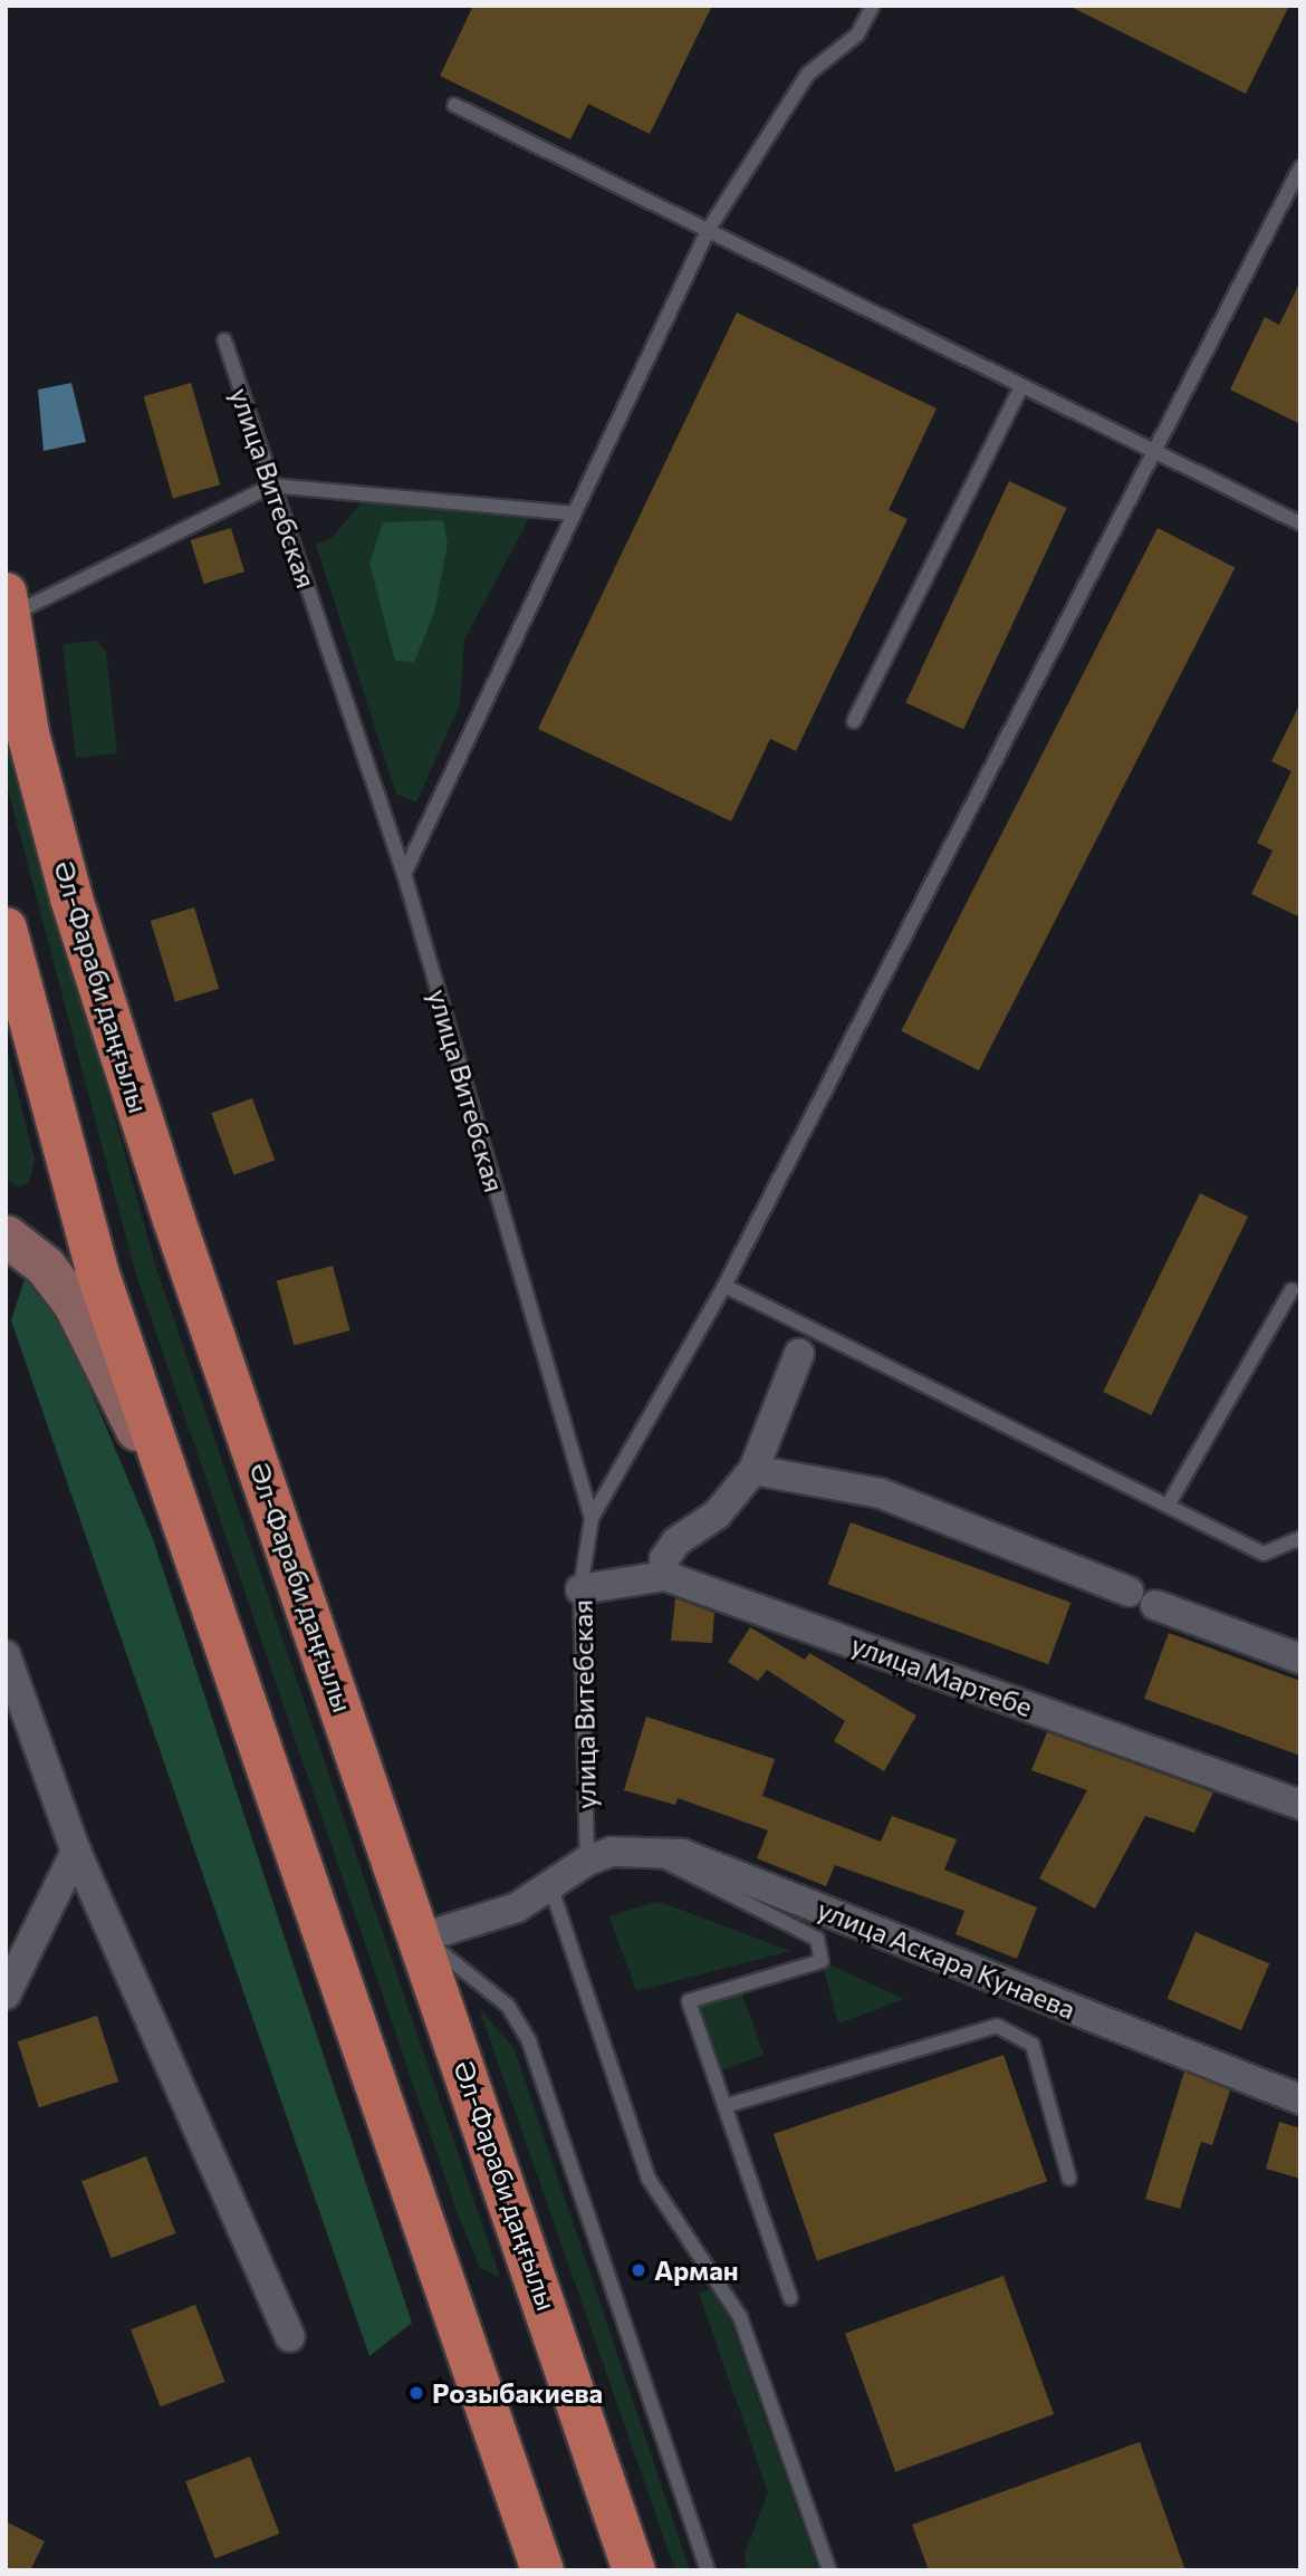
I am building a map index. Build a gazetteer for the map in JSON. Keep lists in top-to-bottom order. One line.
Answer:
{"streets":{"main road":["Әл-Фараби даңғылы"],"street":["улица Мартебе","улица Аскара Кунаева"],"lane":["улица Витебская"]},"crossings":[["улица Витебская","улица Мартебе"],["улица Витебская","улица Аскара Кунаева"]],"places":["Арман","Розыбакиева"]}
